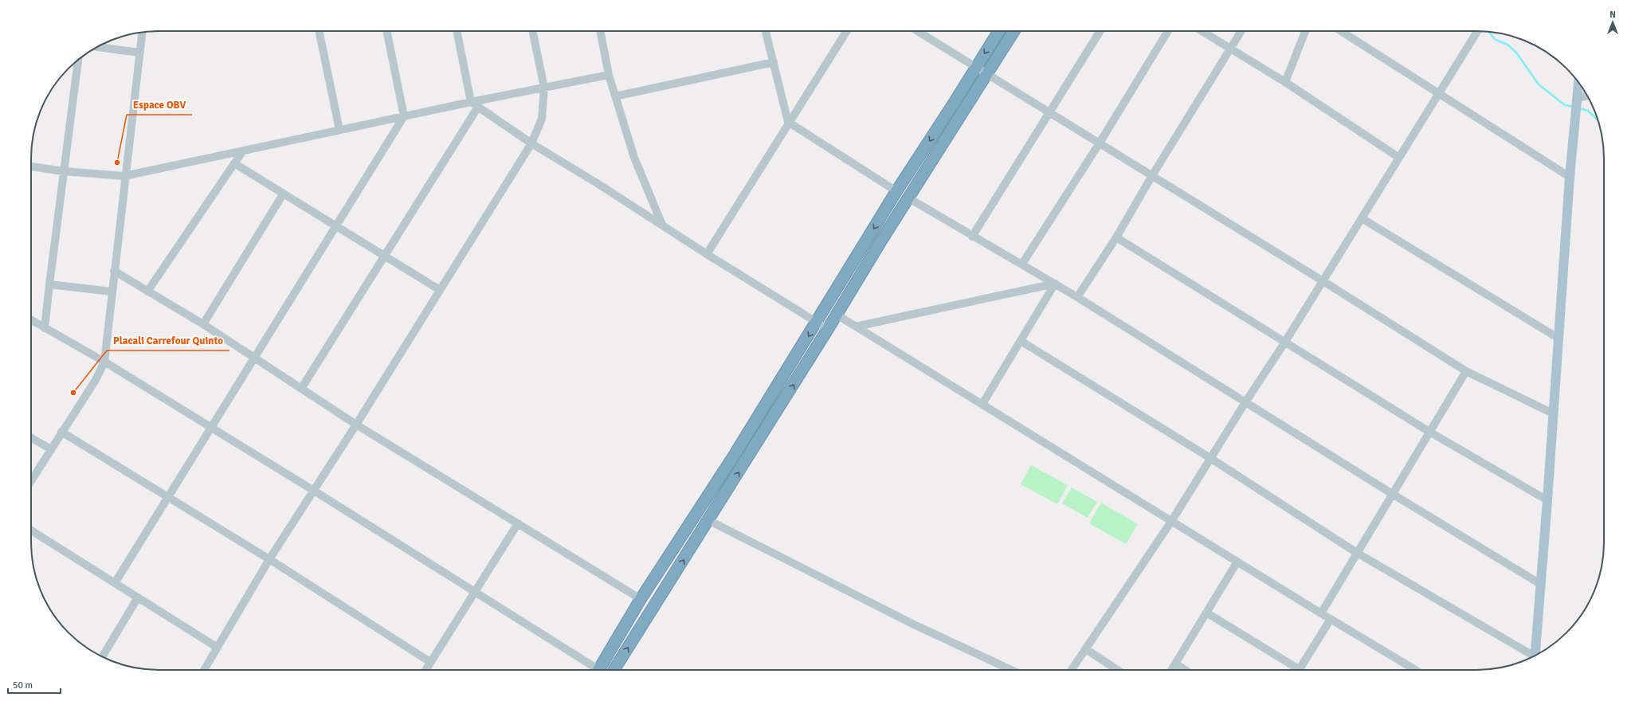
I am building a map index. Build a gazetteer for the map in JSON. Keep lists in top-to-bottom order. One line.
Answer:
{"places":["Espace OBV","Placali Carrefour Quinto"],"scale_bar":"50 m","north":"top"}
